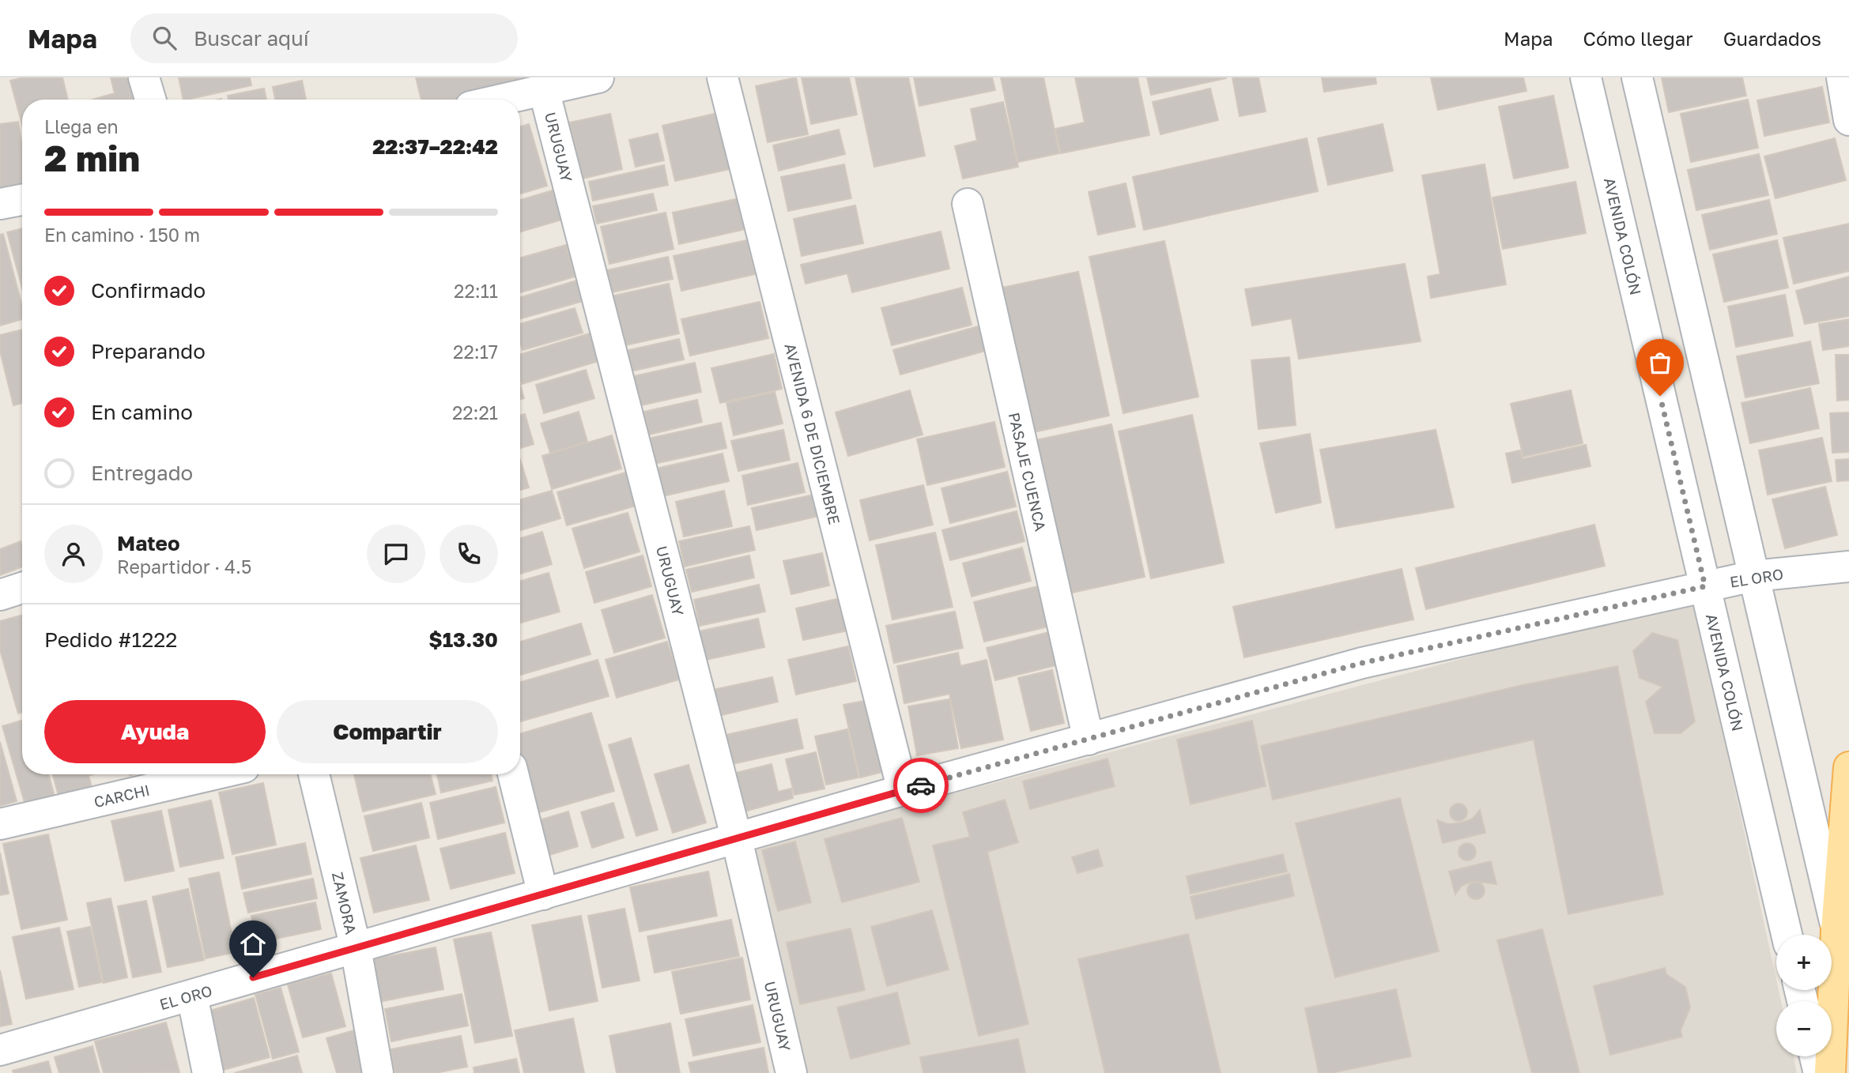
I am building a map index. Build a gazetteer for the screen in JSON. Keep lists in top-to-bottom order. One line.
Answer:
{"streets":{"street":["URUGUAY","AVENIDA COLÓN","AVENIDA 6 DE DICIEMBRE","PASAJE CUENCA","EL ORO","CARCHI","ZAMORA"]},"crossings":[["URUGUAY","EL ORO"],["AVENIDA COLÓN","EL ORO"],["AVENIDA 6 DE DICIEMBRE","EL ORO"],["PASAJE CUENCA","EL ORO"],["EL ORO","ZAMORA"]],"page":{"header":"Mapa","search":"Buscar aquí","nav":["Mapa","Cómo llegar","Guardados"],"heading":["2 min","Llega en","22:37–22:42"],"panel":["Mateo","Repartidor · 4.5","Pedido #1222","$13.30"],"bar":"En camino · 150 m","list":[["Confirmado","22:11"],["Preparando","22:17"],["En camino","22:21"],"Entregado"],"buttons":["Ayuda","Compartir"],"map_buttons":["+","−"]}}
